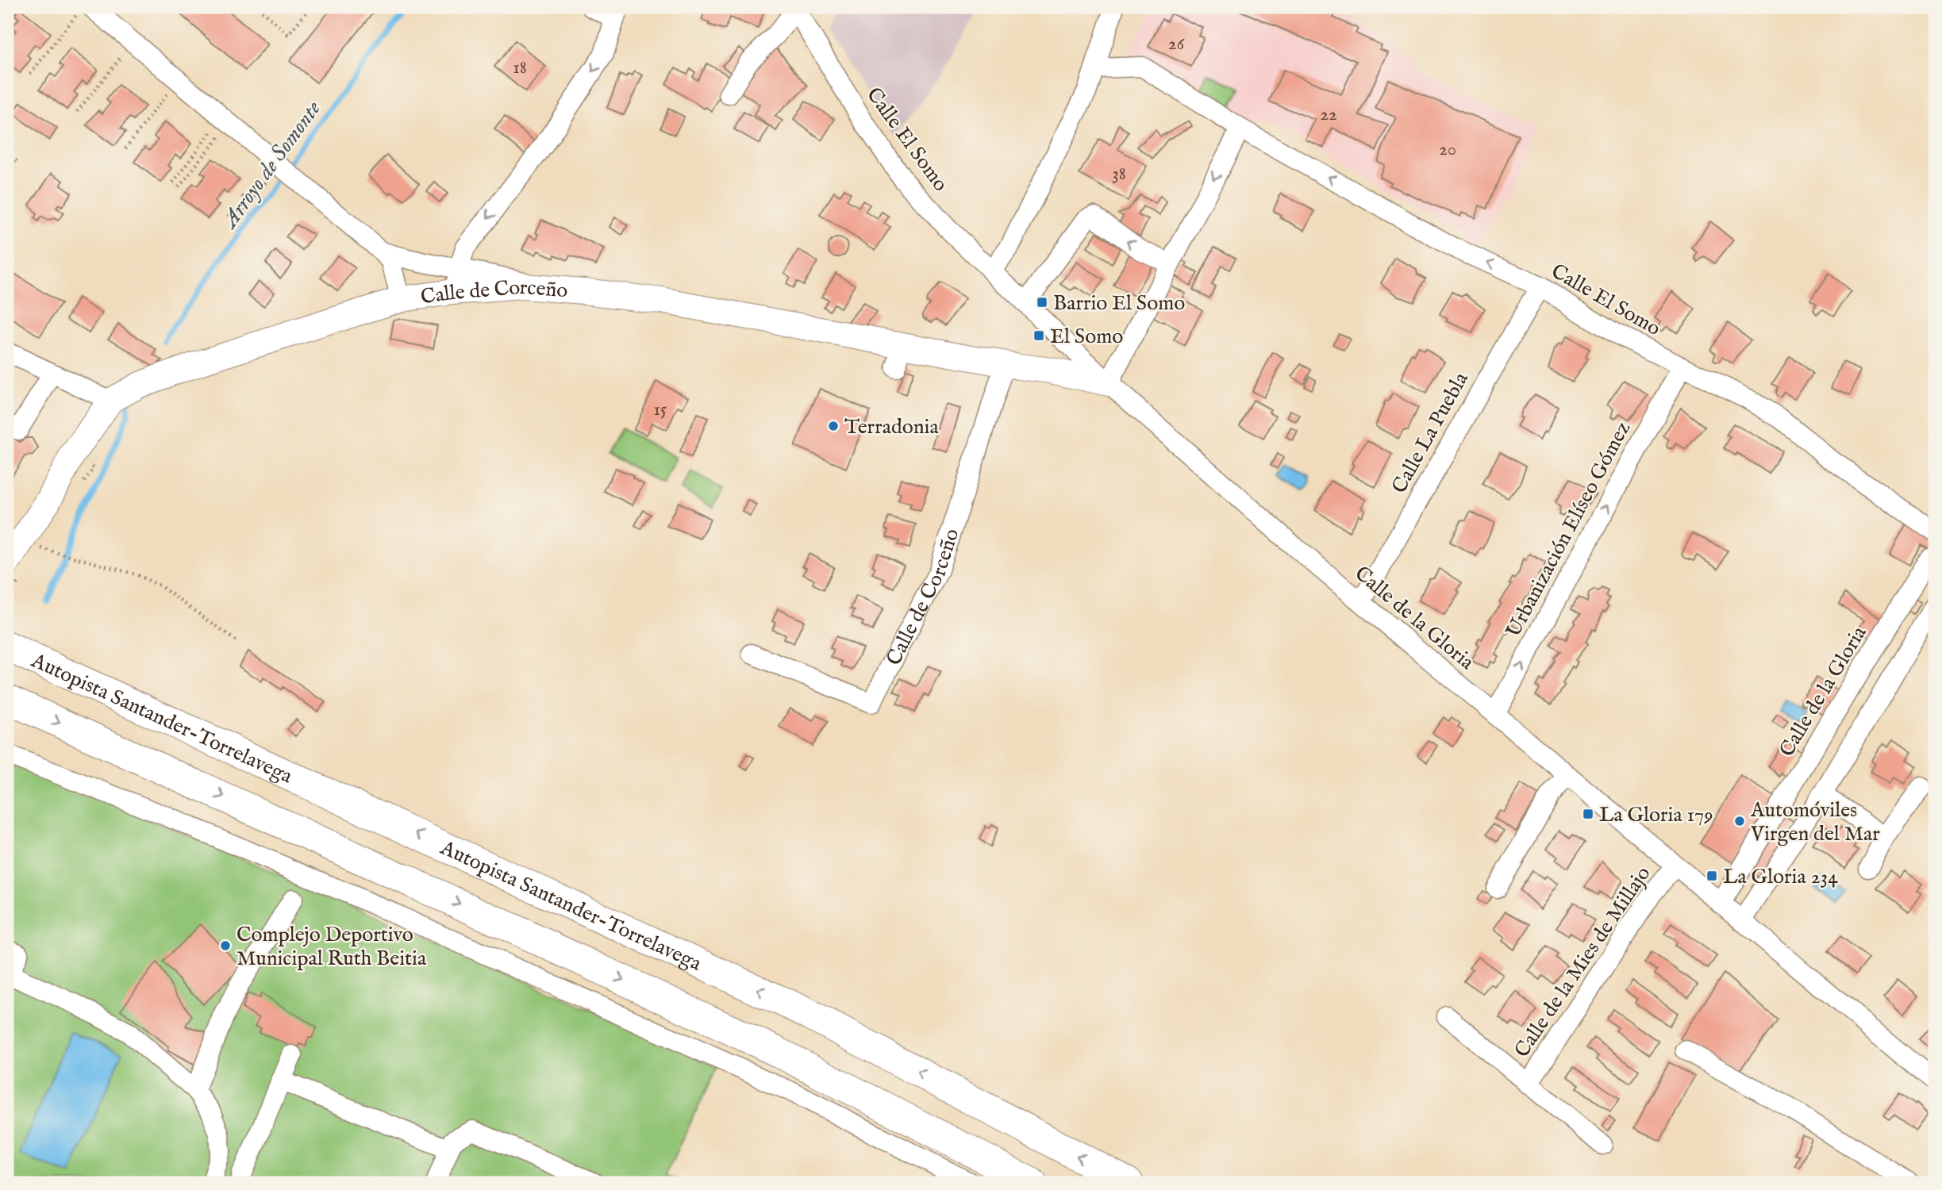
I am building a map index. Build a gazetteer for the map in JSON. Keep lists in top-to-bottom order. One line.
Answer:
{"streets":{"highway":["Autopista Santander-Torrelavega"],"main road":["Calle de Corceño"],"street":["Calle El Somo","Calle La Puebla","Urbanización Elíseo Gómez","Calle de la Gloria","Calle de la Mies de Millajo"]},"crossings":[["Calle El Somo","Calle de Corceño"],["Calle El Somo","Calle La Puebla"],["Calle El Somo","Urbanización Elíseo Gómez"],["Calle El Somo","Calle de la Gloria"],["Calle de Corceño","Calle de la Gloria"],["Calle La Puebla","Calle de la Gloria"],["Urbanización Elíseo Gómez","Calle de la Gloria"],["Calle de la Gloria","Calle de la Mies de Millajo"]],"one_way":["Urbanización Elíseo Gómez"],"water":["Arroyo de Somonte"],"places":{"transit":["Barrio El Somo","El Somo","La Gloria 179","La Gloria 234"],"other":["Terradonia","Automóviles Virgen del Mar","Complejo Deportivo Municipal Ruth Beitia"]},"house_numbers":["26","18","22","20","38","15"]}
